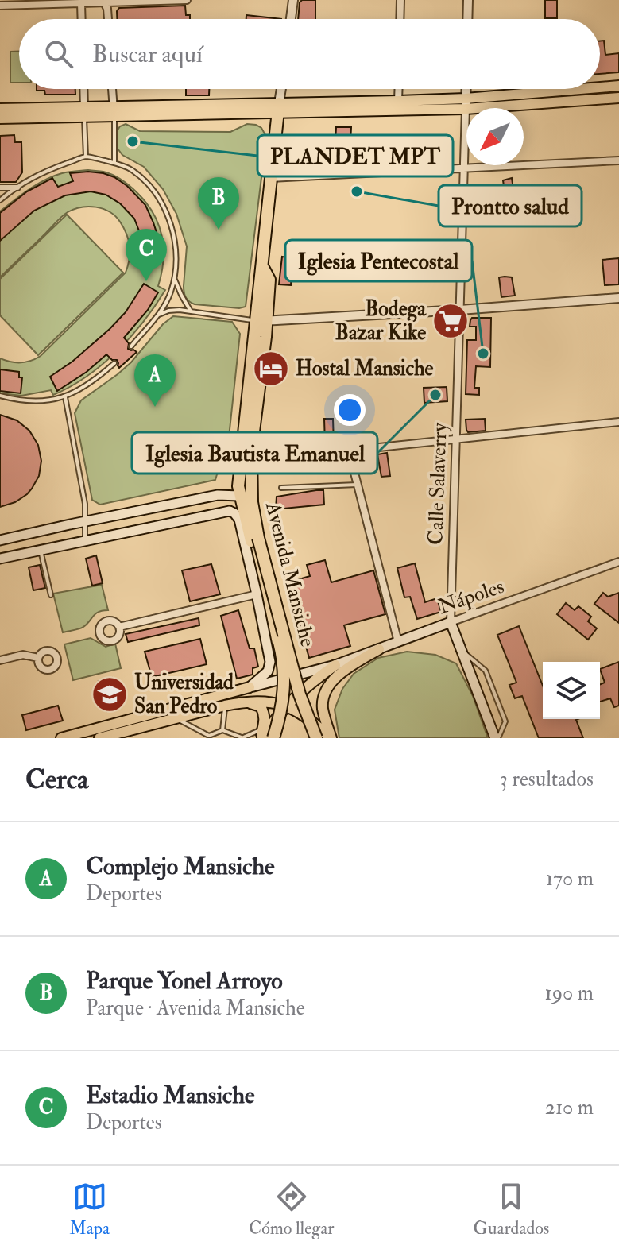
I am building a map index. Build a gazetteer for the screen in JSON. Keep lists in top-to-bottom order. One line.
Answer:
{"streets":{"highway":["Avenida Mansiche"],"main road":["Calle Salaverry","Nápoles"]},"crossings":[["Calle Salaverry","Nápoles"],["Avenida Mansiche","Nápoles"]],"places":{"other":["PLANDET MPT","Prontto salud","Iglesia Pentecostal","Iglesia Bautista Emanuel"],"supermarket":["Bodega Bazar Kike"],"hotel":["Hostal Mansiche"],"school or university":["Universidad San Pedro"]},"north":"bottom left","page":{"search":"Buscar aquí","pins":["B","C","A"],"heading":["Cerca","3 resultados"],"list":[{"mark":"A","name":"Complejo Mansiche","note":"Deportes","value":"170 m"},{"mark":"B","name":"Parque Yonel Arroyo","note":"Parque · Avenida Mansiche","value":"190 m"},{"mark":"C","name":"Estadio Mansiche","note":"Deportes","value":"210 m"}],"nav":["Mapa","Cómo llegar","Guardados"]}}
